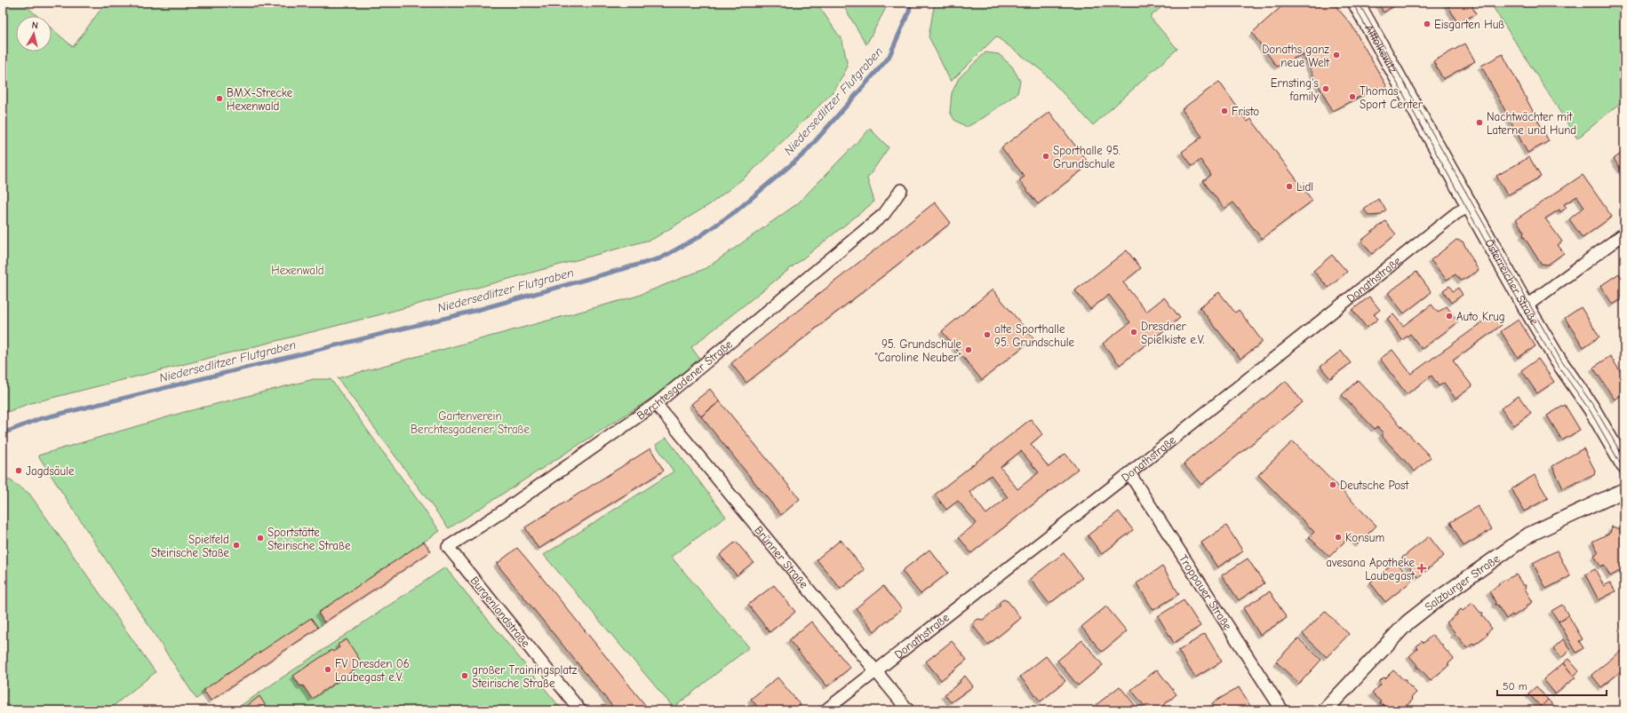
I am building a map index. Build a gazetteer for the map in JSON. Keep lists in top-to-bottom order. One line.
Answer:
{"streets":{"main road":["Alttolkewitz","Österreicher Straße"],"street":["Donathstraße","Berchtesgadener Straße","Brünner Straße","Salzburger Straße","Troppauer Straße","Burgenlandstraße"]},"crossings":[["Alttolkewitz","Österreicher Straße"],["Donathstraße","Österreicher Straße"],["Donathstraße","Brünner Straße"],["Donathstraße","Troppauer Straße"],["Berchtesgadener Straße","Brünner Straße"],["Berchtesgadener Straße","Burgenlandstraße"]],"water":["Niedersedlitzer Flutgraben"],"parks":["Hexenwald","Gartenverein Berchtesgadener Straße"],"places":{"other":["Eisgarten Huß","Donaths ganz neue Welt","Ernsting's family","Thomas Sport Center","BMX-Strecke Hexenwald","Fristo","Nachtwächter mit Laterne und Hund","Sporthalle 95. Grundschule","Lidl","Auto Krug","Dresdner Spielkiste e.V.","alte Sporthalle 95. Grundschule","95. Grundschule \"Caroline Neuber\"","Jagdsäule","Deutsche Post","Konsum","Sportstätte Steirische Straße","Spielfeld Steirische Staße","FV Dresden 06 Laubegast e.V.","großer Trainingsplatz Steirische Straße"],"health":["avesana Apotheke Laubegast"]},"scale_bar":"50 m","north":"top"}
